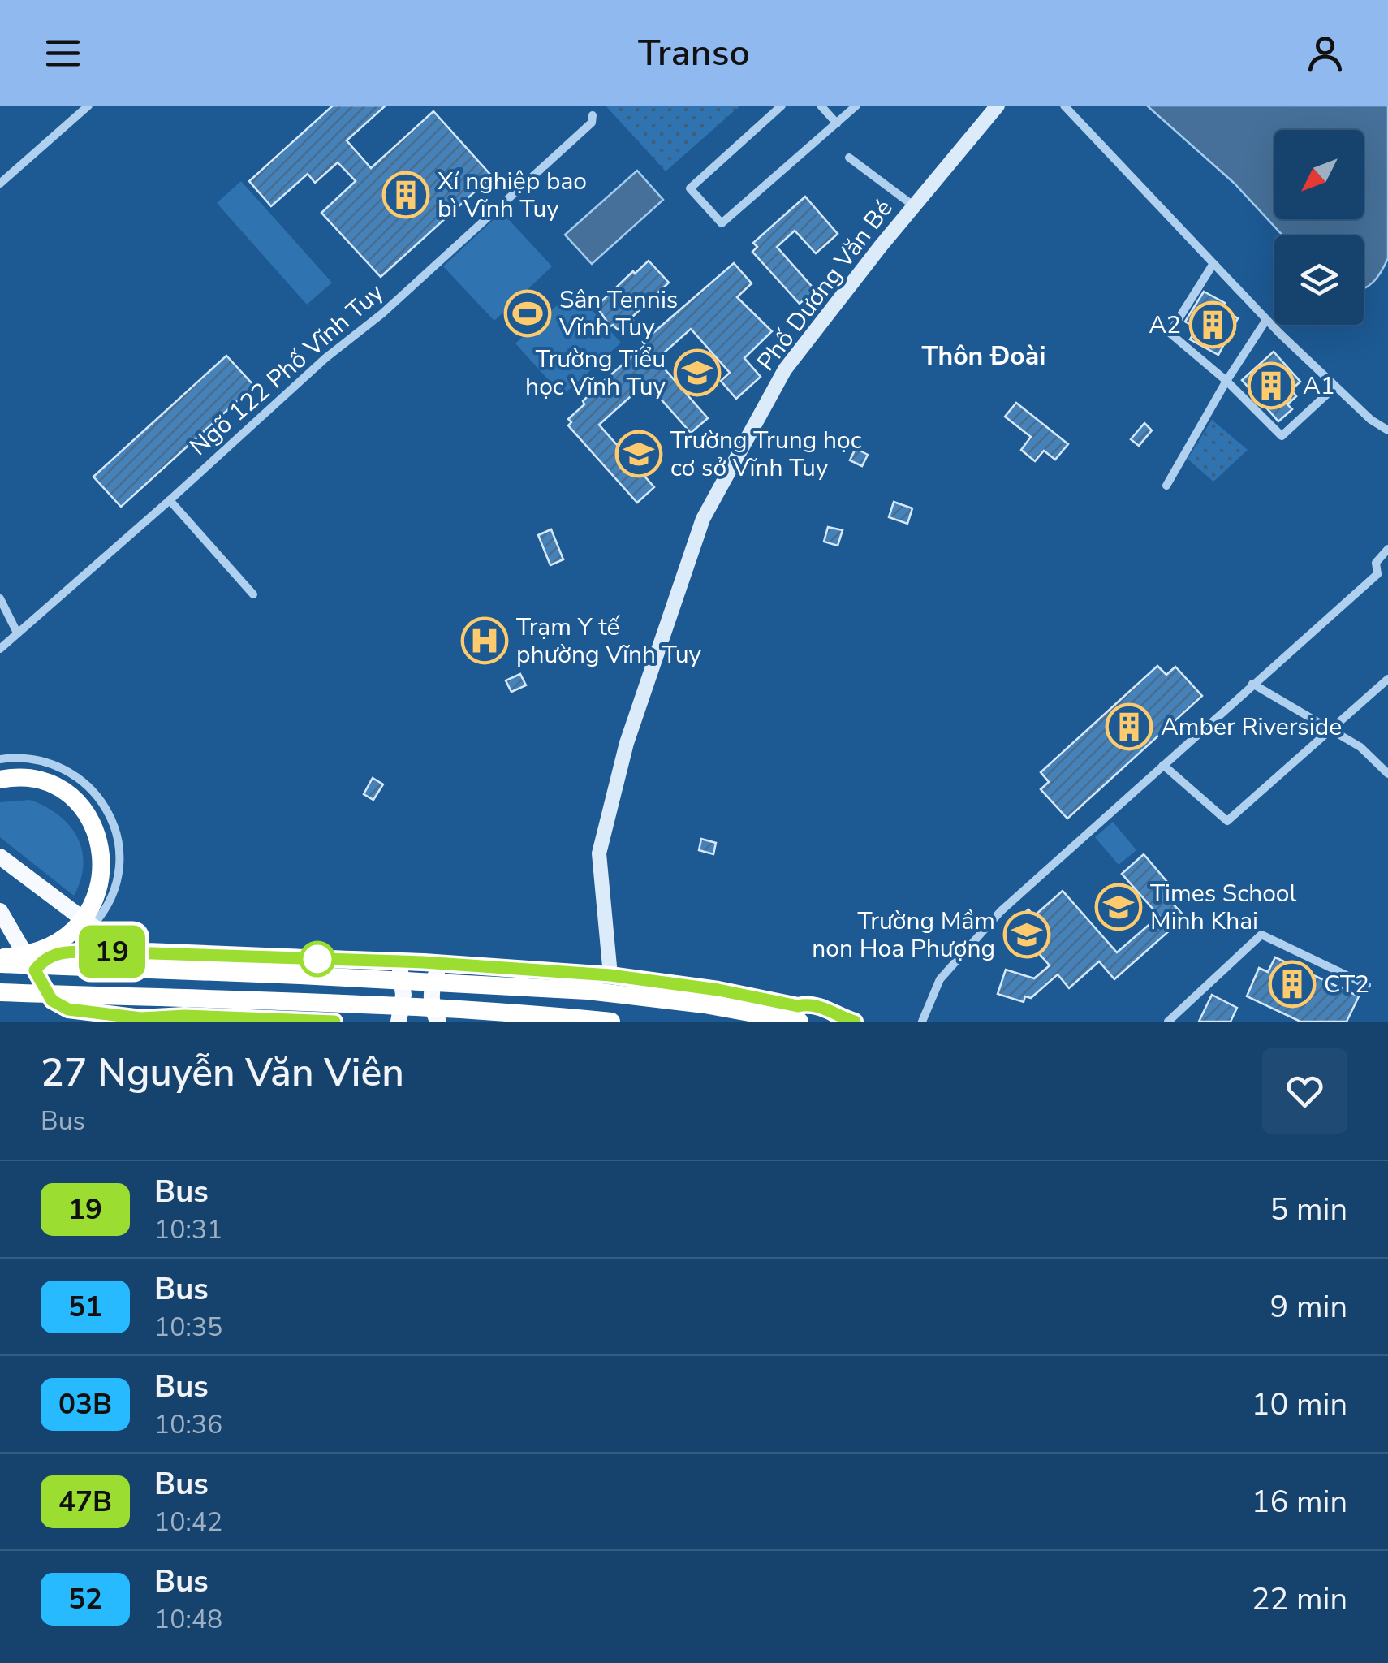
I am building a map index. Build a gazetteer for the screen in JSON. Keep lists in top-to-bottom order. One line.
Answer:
{"streets":{"street":["Phố Dương Văn Bé","Ngõ 122 Phố Vĩnh Tuy"]},"districts":["Thôn Đoài"],"places":{"building":["Xí nghiệp bao bì Vĩnh Tuy","A2","A1","Amber Riverside","CT2"],"sports":["Sân Tennis Vĩnh Tuy"],"school or university":["Trường Tiểu học Vĩnh Tuy","Trường Trung học cơ sở Vĩnh Tuy","Times School Minh Khai","Trường Mầm non Hoa Phượng"],"hospital":["Trạm Y tế phường Vĩnh Tuy"]},"lines":["bus line 19"],"north":"bottom left","page":{"header":"Transo","on_map":"19","heading":["27 Nguyễn Văn Viên","Bus"],"list":[{"mark":"19","name":"Bus","note":"10:31","value":"5 min"},{"mark":"51","name":"Bus","note":"10:35","value":"9 min"},{"mark":"03B","name":"Bus","note":"10:36","value":"10 min"},{"mark":"47B","name":"Bus","note":"10:42","value":"16 min"},{"mark":"52","name":"Bus","note":"10:48","value":"22 min"}]}}
